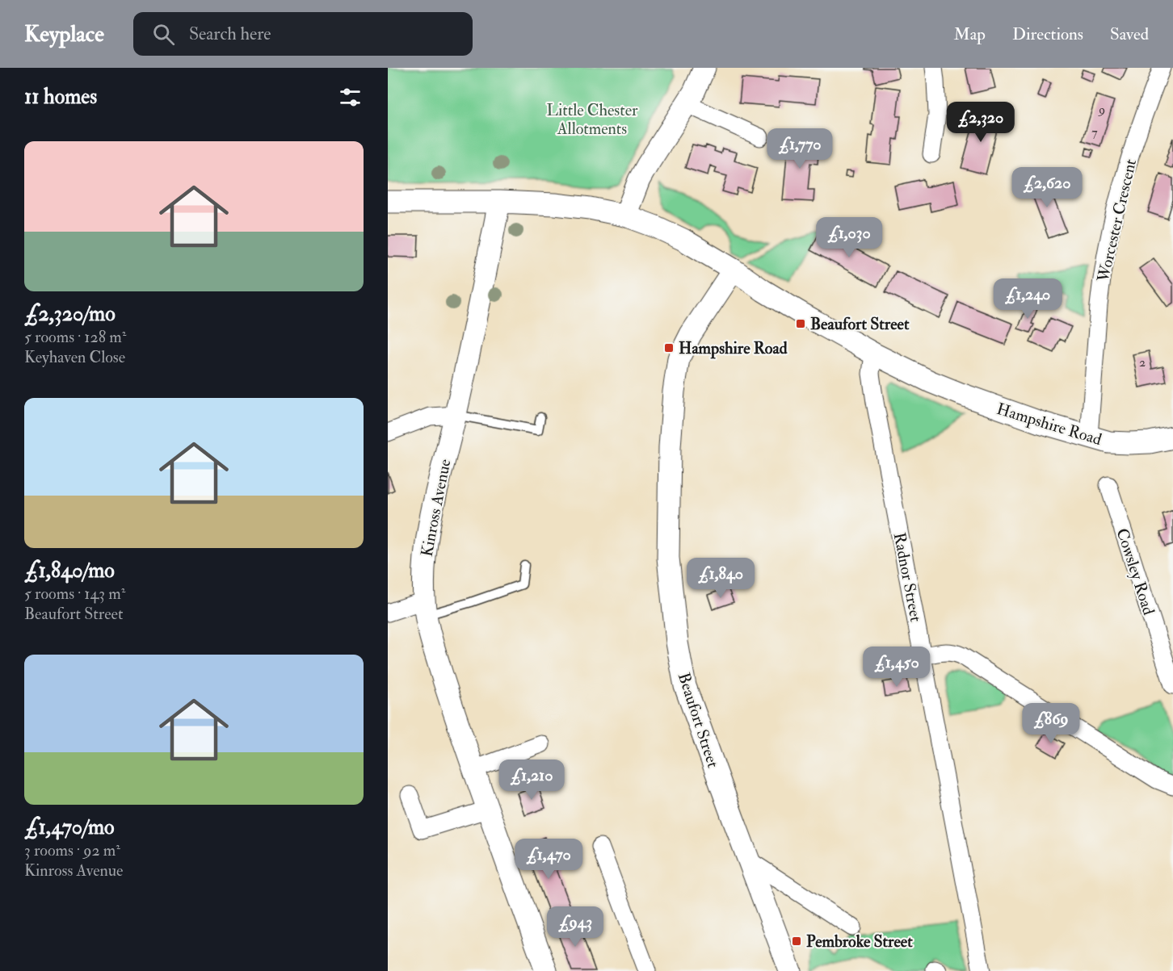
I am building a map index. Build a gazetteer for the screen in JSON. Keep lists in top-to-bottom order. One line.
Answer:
{"streets":{"street":["Worcester Crescent","Hampshire Road","Kinross Avenue","Cowsley Road","Radnor Street","Beaufort Street"]},"crossings":[["Worcester Crescent","Hampshire Road"],["Hampshire Road","Kinross Avenue"],["Hampshire Road","Radnor Street"],["Hampshire Road","Beaufort Street"]],"parks":["Little Chester Allotments"],"places":{"transit":["Beaufort Street","Hampshire Road","Pembroke Street"]},"house_numbers":["9","7","2"],"page":{"header":"Keyplace","search":"Search here","nav":["Map","Directions","Saved"],"heading":"11 homes","price":["£2,320","£1,770","£2,620","£1,030","£1,240","£1,840","£1,450","£869","£1,210","£1,470","£943"],"list":[{"name":"£2,320/mo","note":"5 rooms · 128 m² · Keyhaven Close"},{"name":"£1,840/mo","note":"5 rooms · 143 m² · Beaufort Street"},{"name":"£1,470/mo","note":"3 rooms · 92 m² · Kinross Avenue"}]}}
